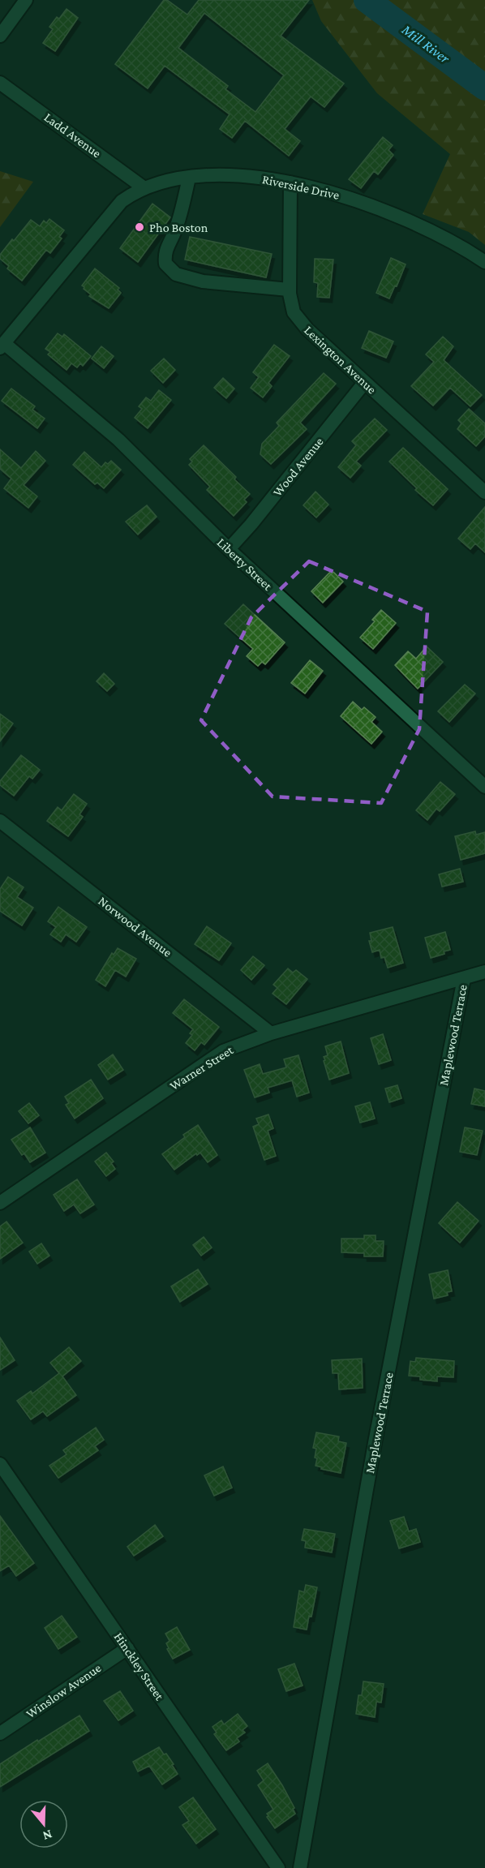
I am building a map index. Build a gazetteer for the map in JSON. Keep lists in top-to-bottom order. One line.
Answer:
{"streets":{"street":["Ladd Avenue","Riverside Drive","Lexington Avenue","Wood Avenue","Liberty Street","Norwood Avenue","Maplewood Terrace","Warner Street","Hinckley Street","Winslow Avenue"]},"crossings":[["Ladd Avenue","Riverside Drive"],["Riverside Drive","Lexington Avenue"],["Riverside Drive","Liberty Street"],["Lexington Avenue","Wood Avenue"],["Wood Avenue","Liberty Street"],["Norwood Avenue","Warner Street"],["Maplewood Terrace","Warner Street"],["Hinckley Street","Winslow Avenue"]],"water":["Mill River"],"places":["Pho Boston"],"north":"bottom"}
